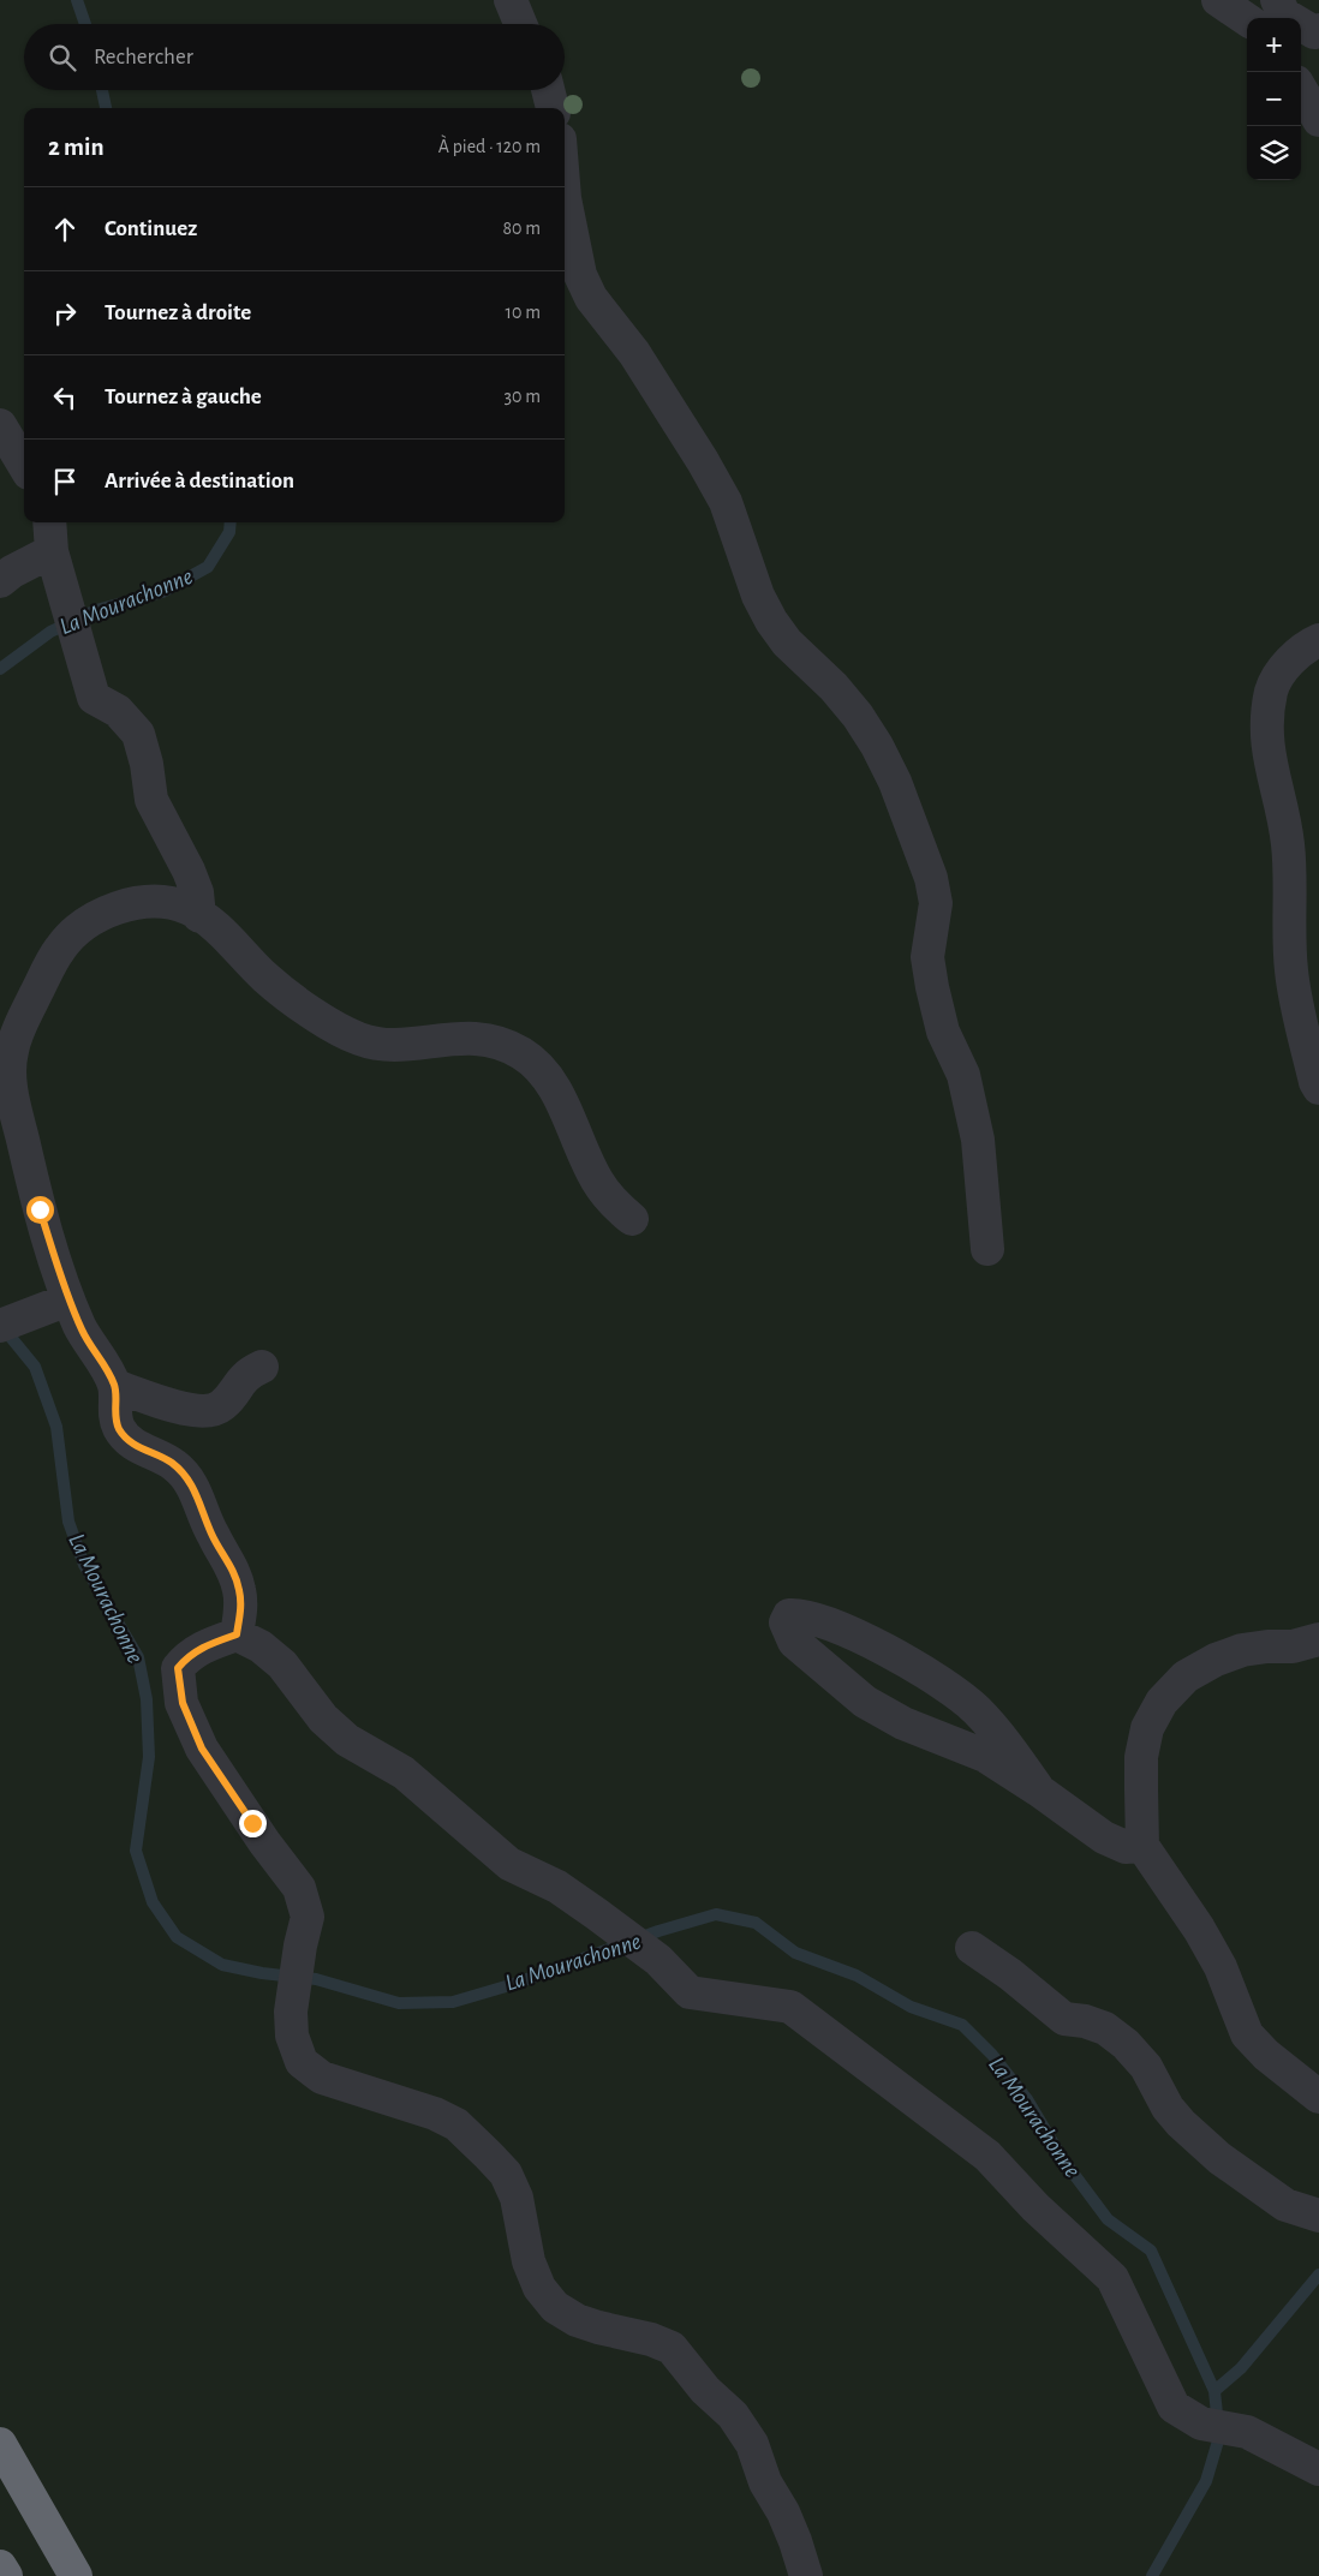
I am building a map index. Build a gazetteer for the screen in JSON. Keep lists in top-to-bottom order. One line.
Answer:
{"water":["La Mourachonne"],"page":{"map_buttons":["+","−"],"search":"Rechercher","heading":["2 min","À pied · 120 m"],"list":[["Continuez","80 m"],["Tournez à droite","10 m"],["Tournez à gauche","30 m"],"Arrivée à destination"]}}
